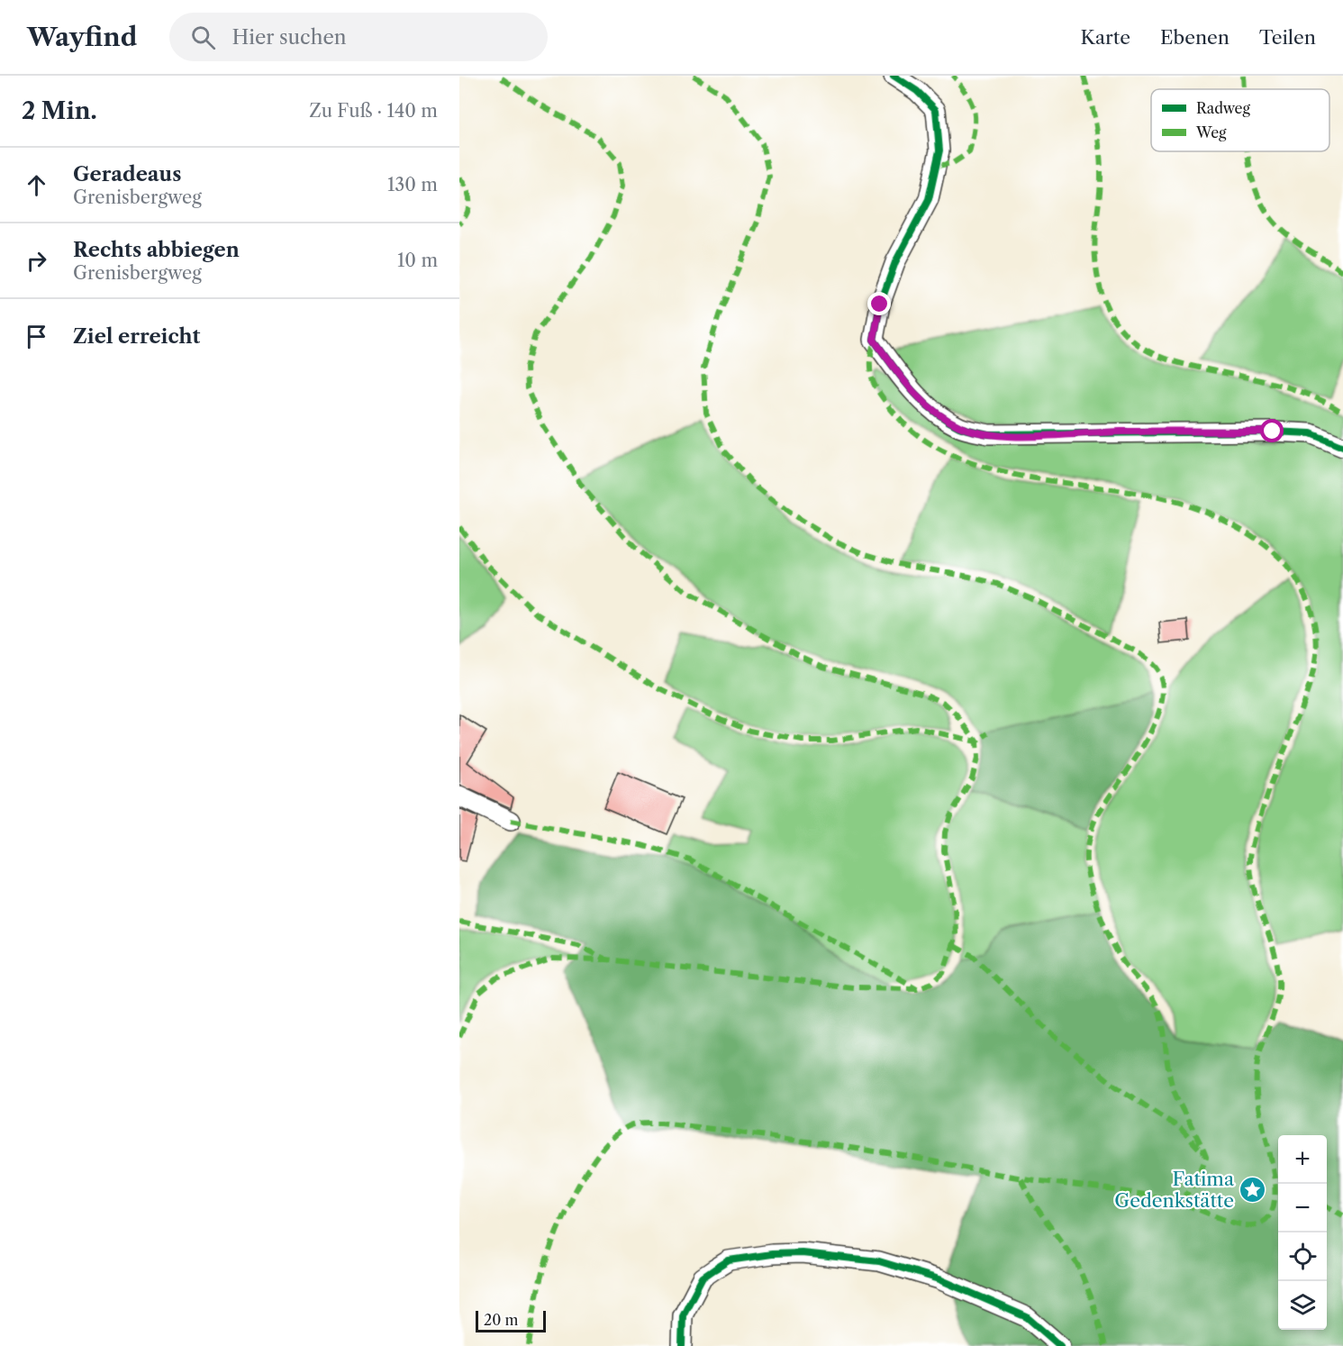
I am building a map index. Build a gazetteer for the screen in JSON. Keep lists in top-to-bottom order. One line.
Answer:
{"places":{"place":["Fatima Gedenkstätte"]},"legend":["Radweg","Weg"],"scale_bar":"20 m","page":{"header":"Wayfind","search":"Hier suchen","nav":["Karte","Ebenen","Teilen"],"heading":["2 Min.","Zu Fuß · 140 m"],"list":[["Geradeaus","Grenisbergweg","130 m"],["Rechts abbiegen","Grenisbergweg","10 m"],"Ziel erreicht"],"map_buttons":["+","−"],"scale":"20 m"}}
